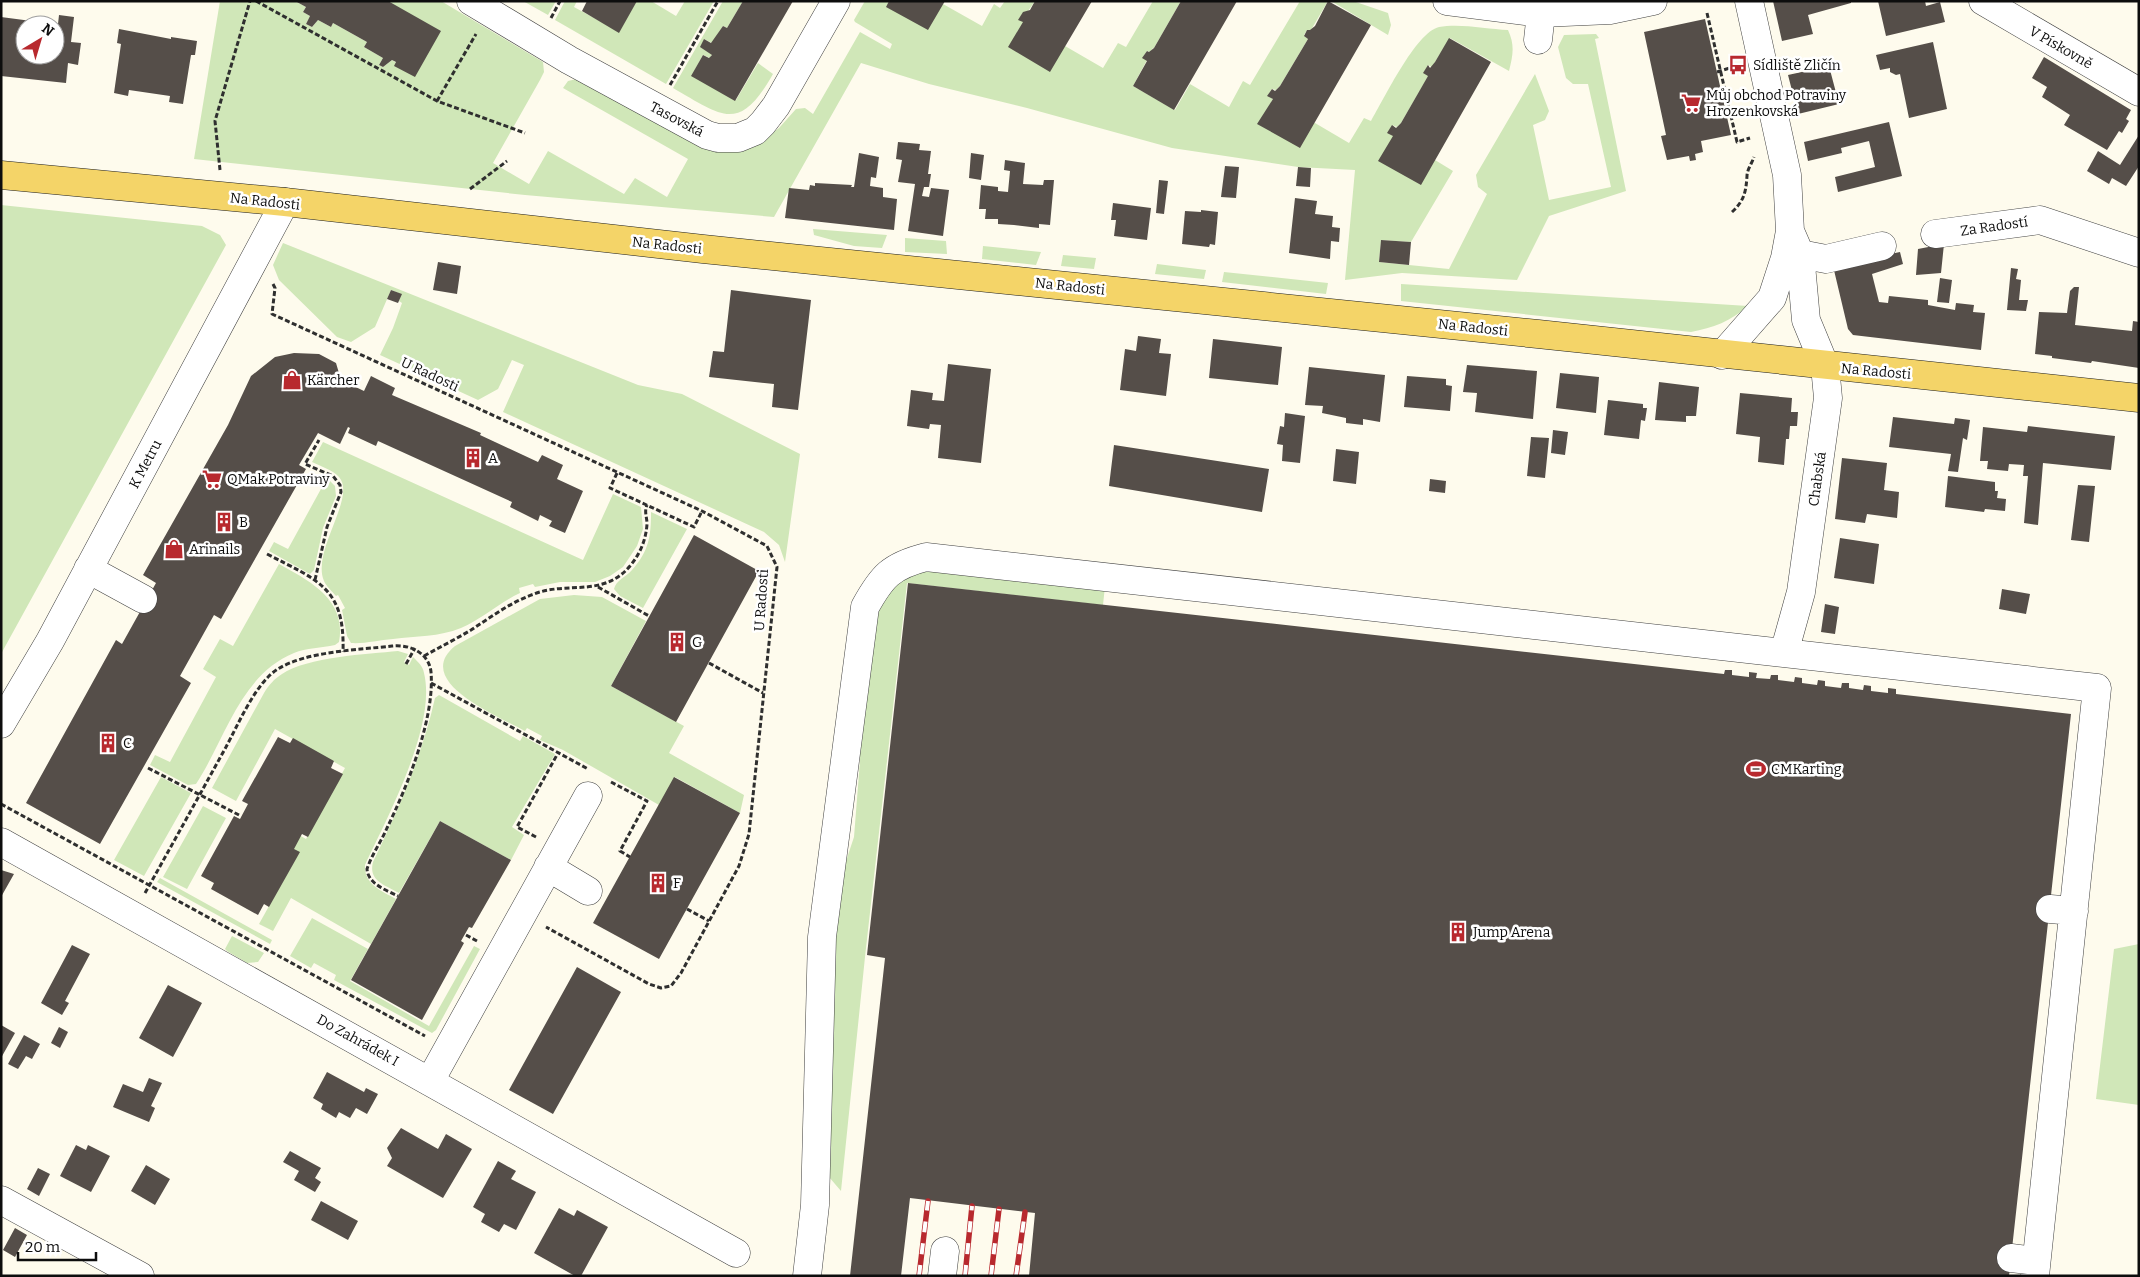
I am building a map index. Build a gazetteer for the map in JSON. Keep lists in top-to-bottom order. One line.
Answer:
{"streets":{"main road":["Na Radosti"],"street":["V Pískovně","Tasovská","Za Radostí","K Metru","Chabská","Do Zahrádek I"],"path":["U Radosti"]},"crossings":[["Na Radosti","K Metru"],["Na Radosti","Chabská"]],"places":{"bus stop":["Sídliště Zličín"],"supermarket":["Můj obchod Potraviny Hrozenkovská","QMak Potraviny"],"shop":["Kärcher","Arinails"],"building":["A","B","G","C","F","Jump Arena"],"sports":["CMKarting"]},"scale_bar":"20 m","north":"top right"}
